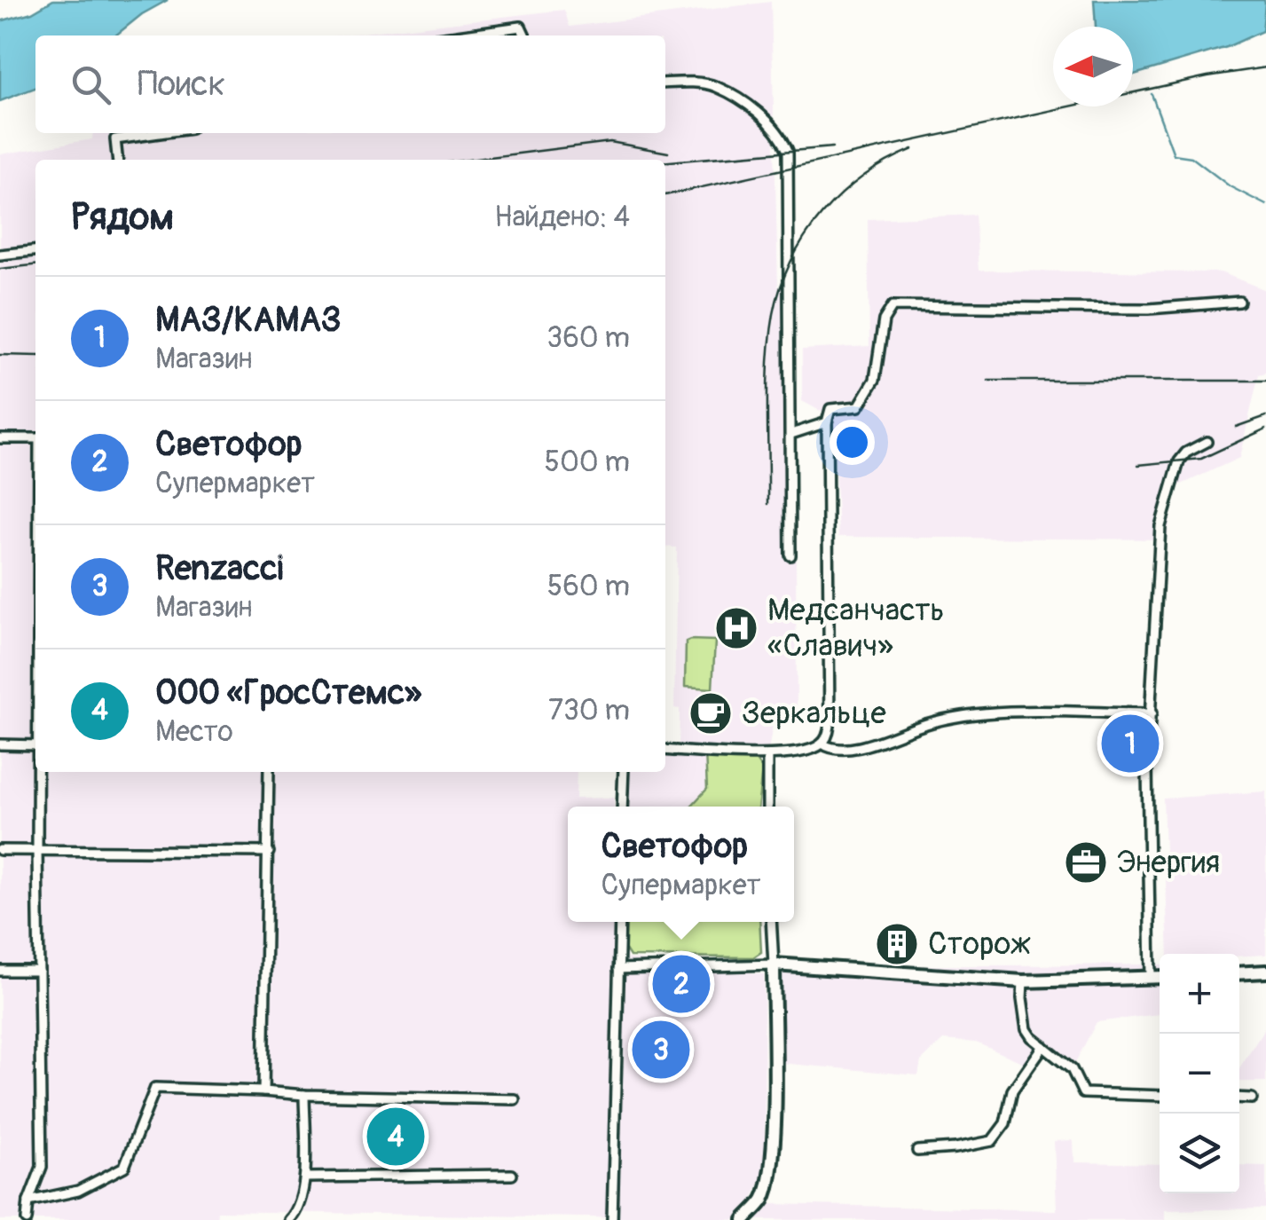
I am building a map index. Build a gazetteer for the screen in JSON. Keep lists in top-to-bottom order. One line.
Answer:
{"places":{"hospital":["Медсанчасть «Славич»"],"cafe":["Зеркальце"],"office":["Энергия"],"building":["Сторож"]},"north":"left","page":{"search":"Поиск","heading":["Рядом","Найдено: 4"],"list":[{"mark":"1","name":"МАЗ/КАМАЗ","note":"Магазин","value":"360 m"},{"mark":"2","name":"Светофор","note":"Супермаркет","value":"500 m"},{"mark":"3","name":"Renzacci","note":"Магазин","value":"560 m"},{"mark":"4","name":"ООО «ГросСтемс»","note":"Место","value":"730 m"}],"pins":["1","2","3","4"],"popup":["Светофор","Супермаркет"],"map_buttons":["+","−"]}}
